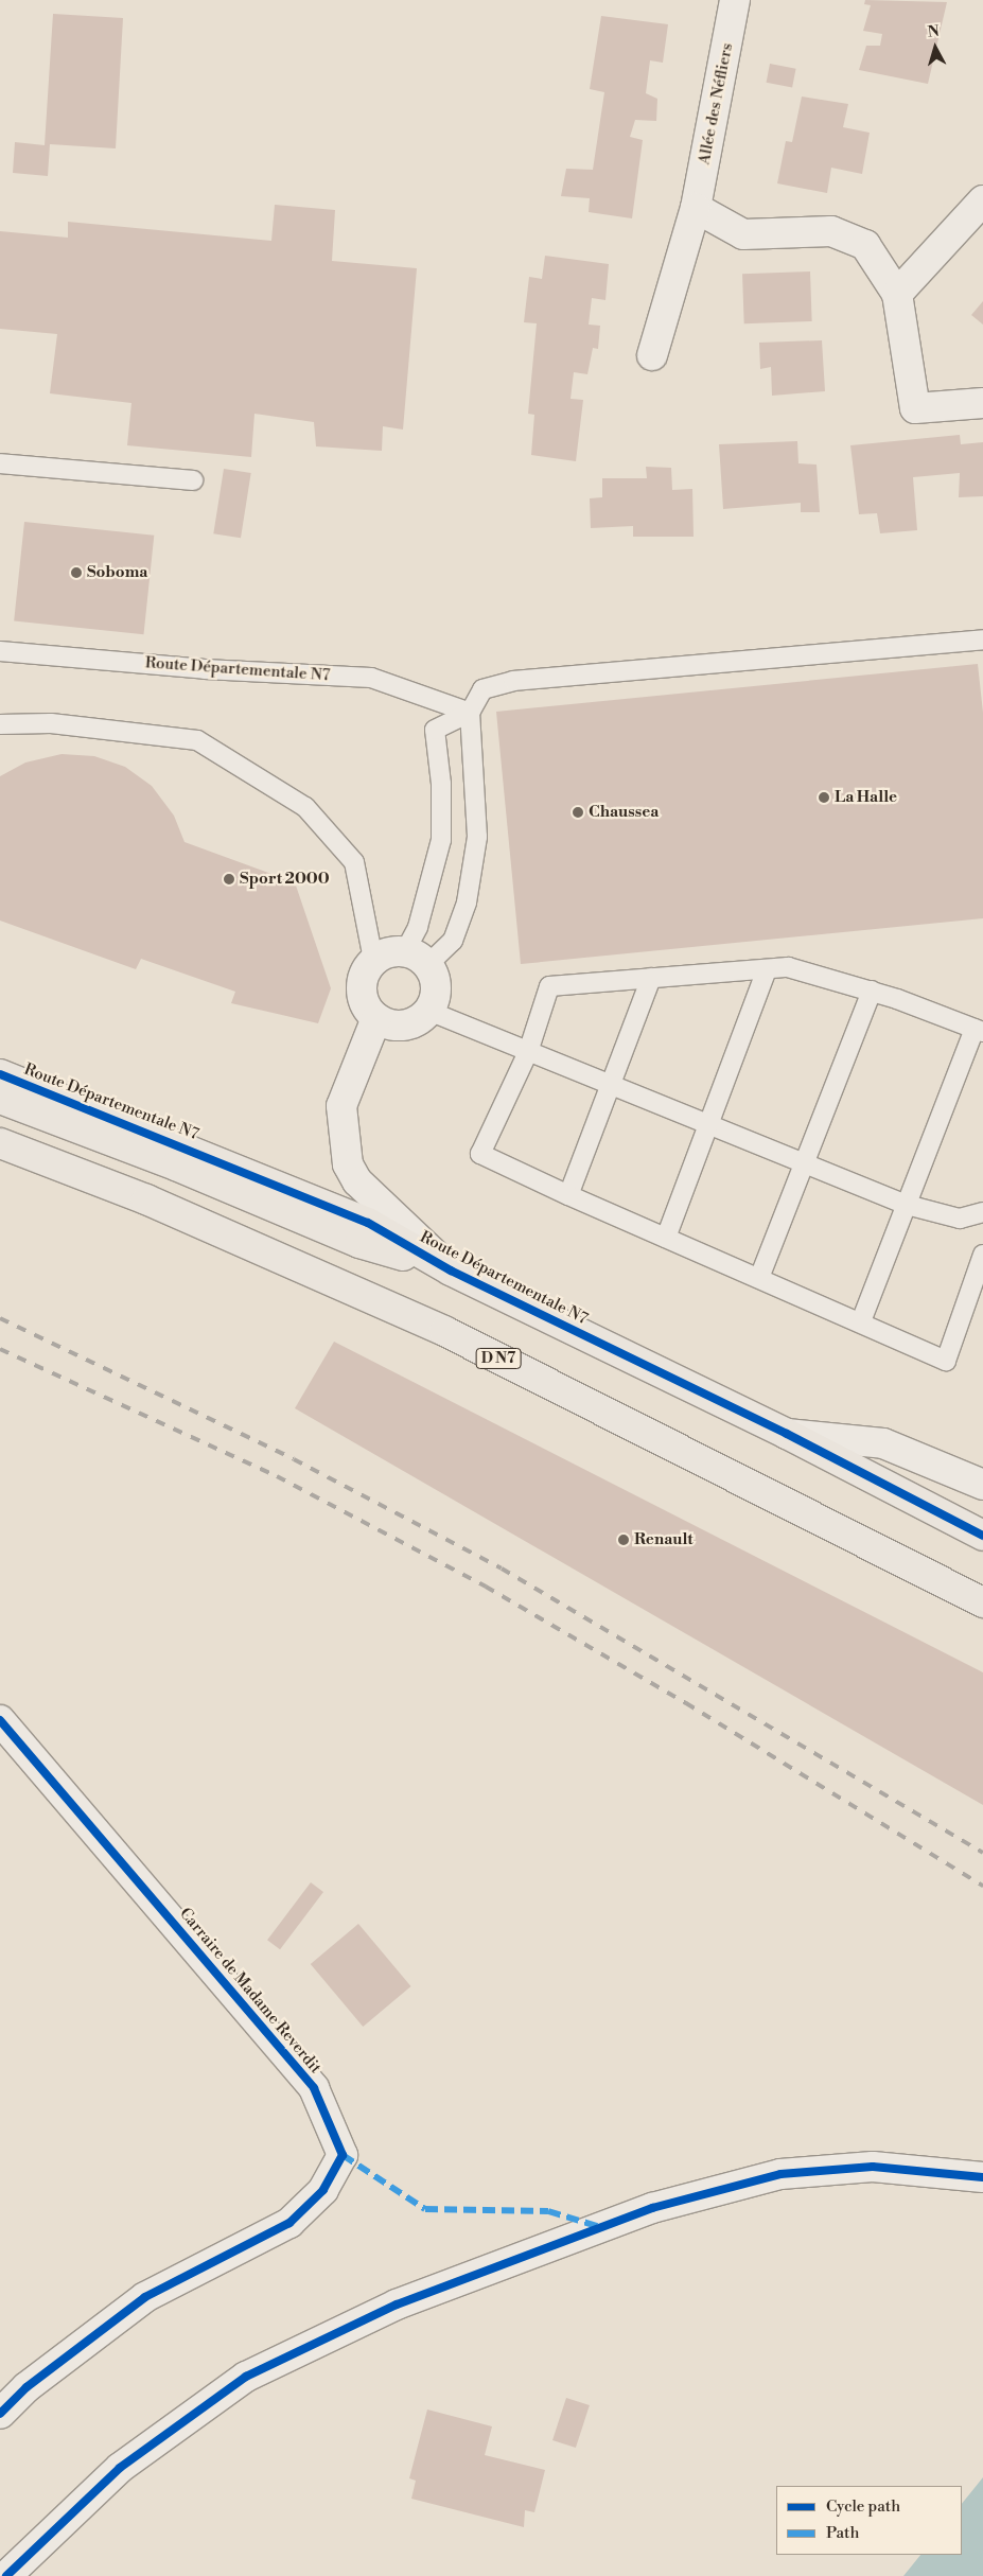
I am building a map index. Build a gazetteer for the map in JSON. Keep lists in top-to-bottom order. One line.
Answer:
{"streets":{"main road":["Route Départementale N7","D N7"],"street":["Allée des Néfliers","Carraire de Madame Reverdit"]},"places":["Soboma","La Halle","Chaussea","Sport 2000","Renault"],"legend":["Cycle path","Path"],"north":"top"}
